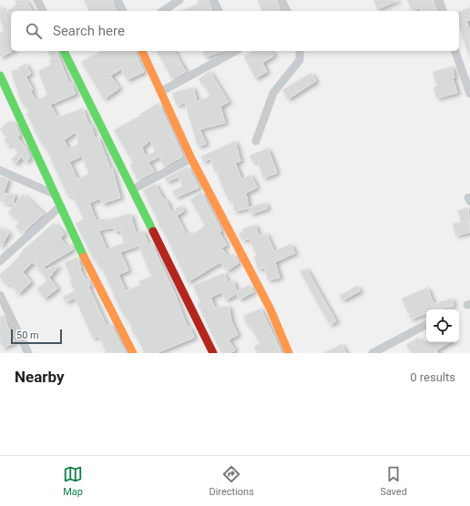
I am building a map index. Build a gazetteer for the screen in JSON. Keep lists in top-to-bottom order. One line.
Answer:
{"scale_bar":"50 m","page":{"search":"Search here","scale":"50 m","heading":["Nearby","0 results"],"nav":["Map","Directions","Saved"]}}
